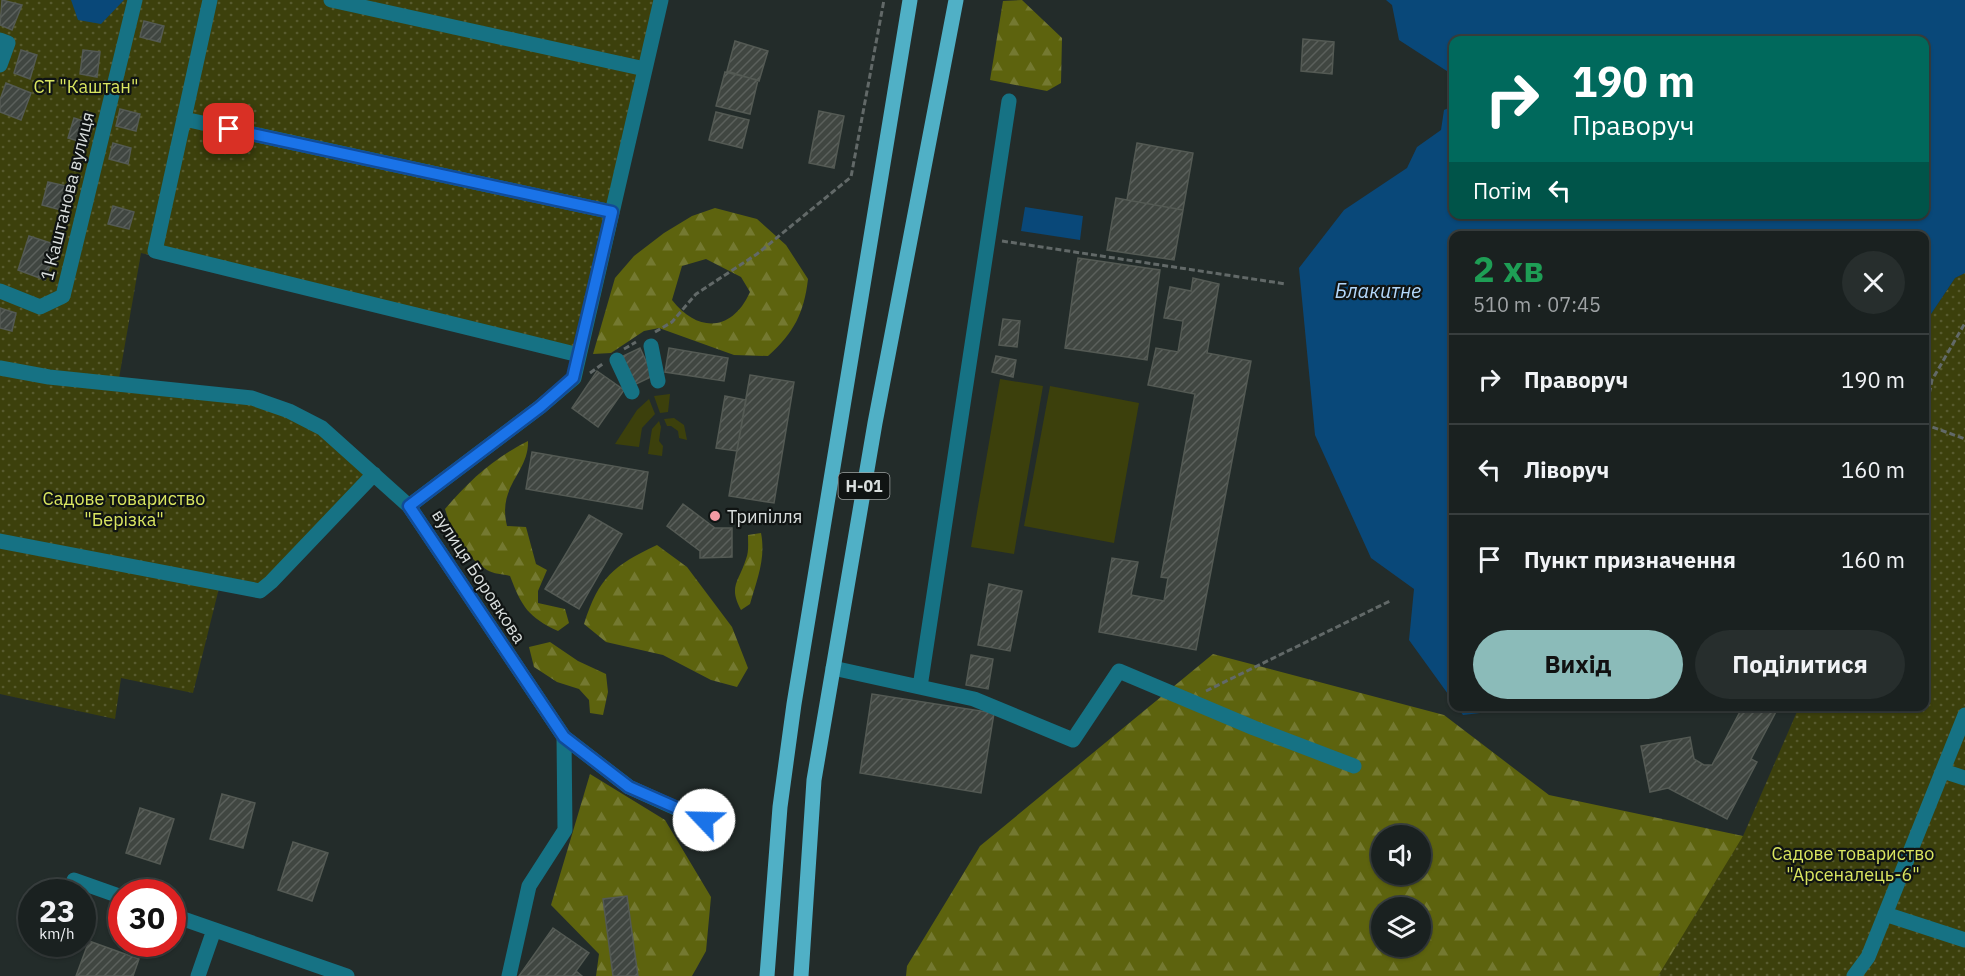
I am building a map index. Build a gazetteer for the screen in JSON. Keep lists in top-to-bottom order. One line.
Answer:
{"streets":{"main road":["Н-01"],"street":["1 Каштанова вулиця","вулиця Боровкова"]},"water":["Блакитне"],"parks":["СТ \"Каштан\"","Садове товариство \"Берізка\"","Садове товариство \"Арсеналець-6\""],"places":["Трипілля"],"page":{"turn":["190 m","Праворуч"],"then":"Потім","heading":["2 хв","510 m · 07:45"],"list":[{"name":"Праворуч","value":"190 m"},{"name":"Ліворуч","value":"160 m"},{"name":"Пункт призначення","value":"160 m"}],"buttons":["Вихід","Поділитися"],"speed":"23 km/h","limit":"30"}}
